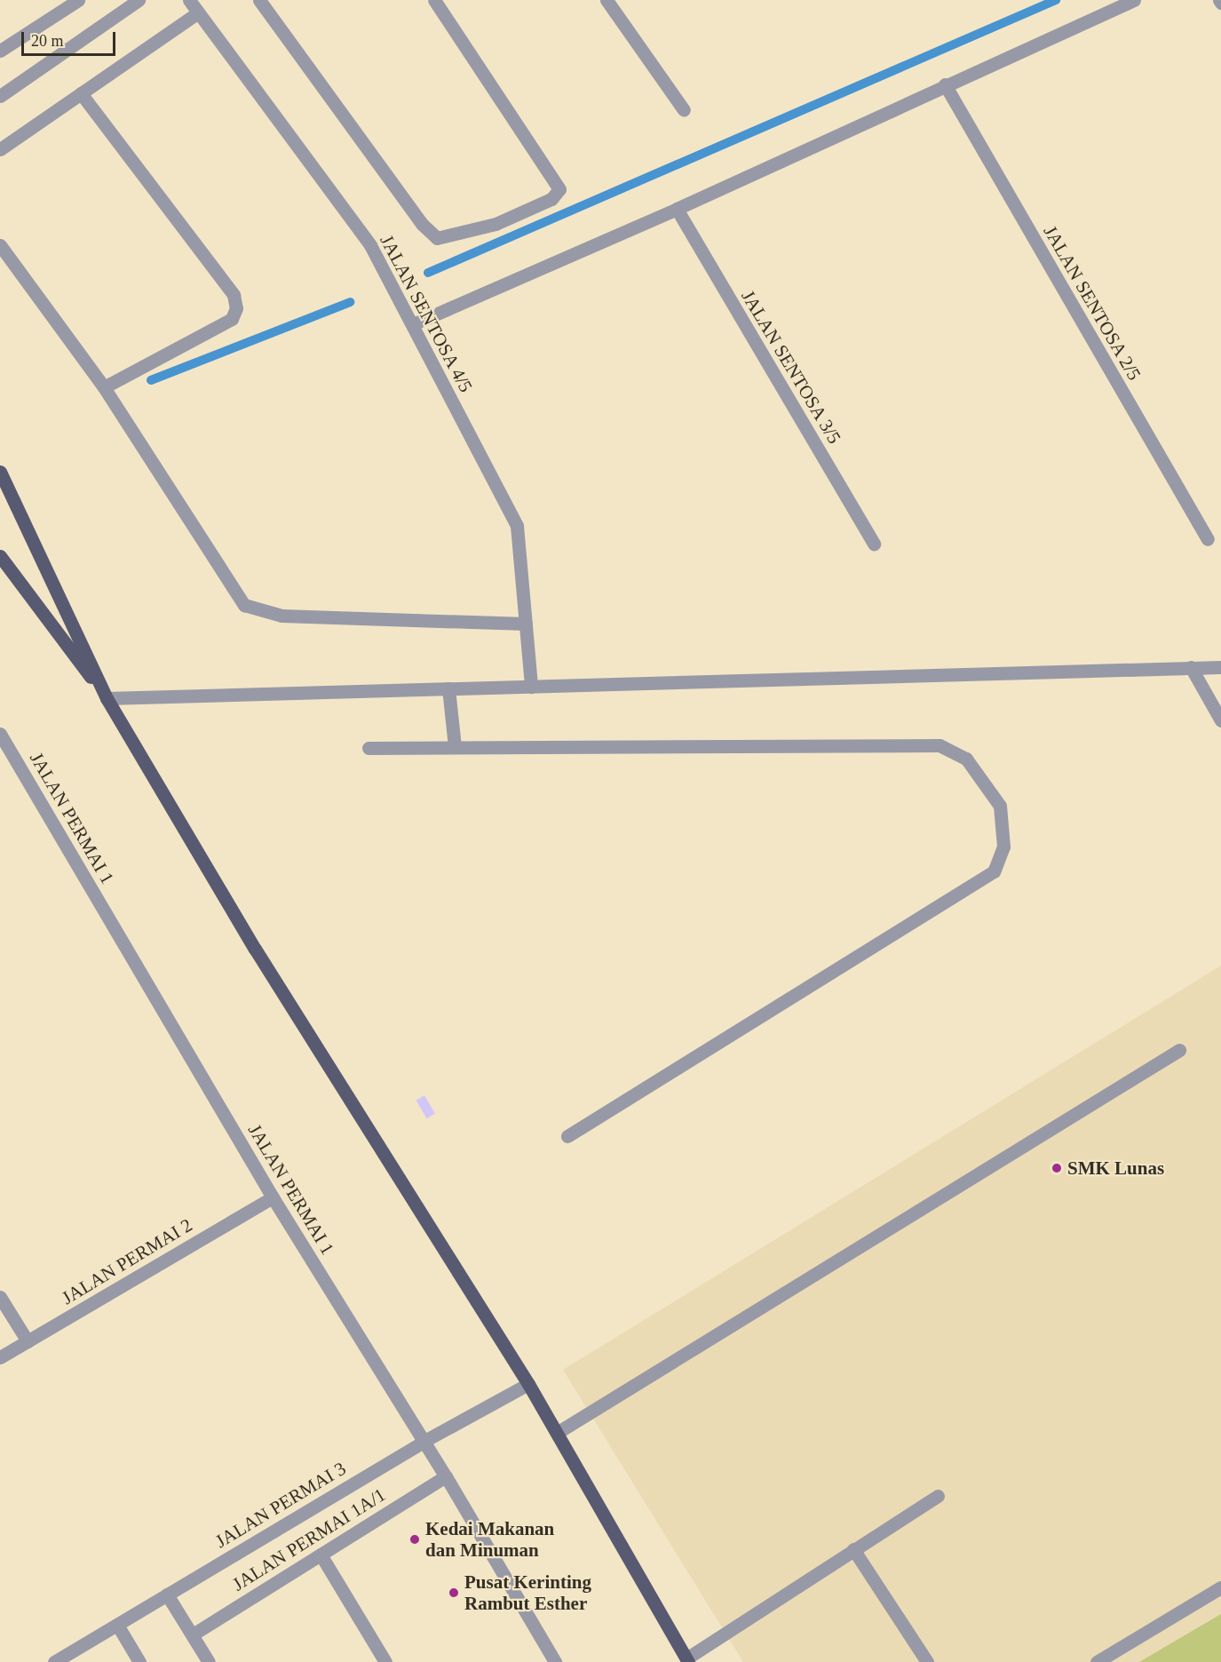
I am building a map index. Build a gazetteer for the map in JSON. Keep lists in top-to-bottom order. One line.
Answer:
{"streets":{"street":["JALAN SENTOSA 2/5","JALAN SENTOSA 4/5","JALAN SENTOSA 3/5","JALAN PERMAI 1","JALAN PERMAI 2","JALAN PERMAI 3","JALAN PERMAI 1A/1"]},"crossings":[["JALAN PERMAI 1","JALAN PERMAI 2"],["JALAN PERMAI 1","JALAN PERMAI 3"],["JALAN PERMAI 1","JALAN PERMAI 1A/1"]],"places":["SMK Lunas","Kedai Makanan dan Minuman","Pusat Kerinting Rambut Esther"],"scale_bar":"20 m"}
